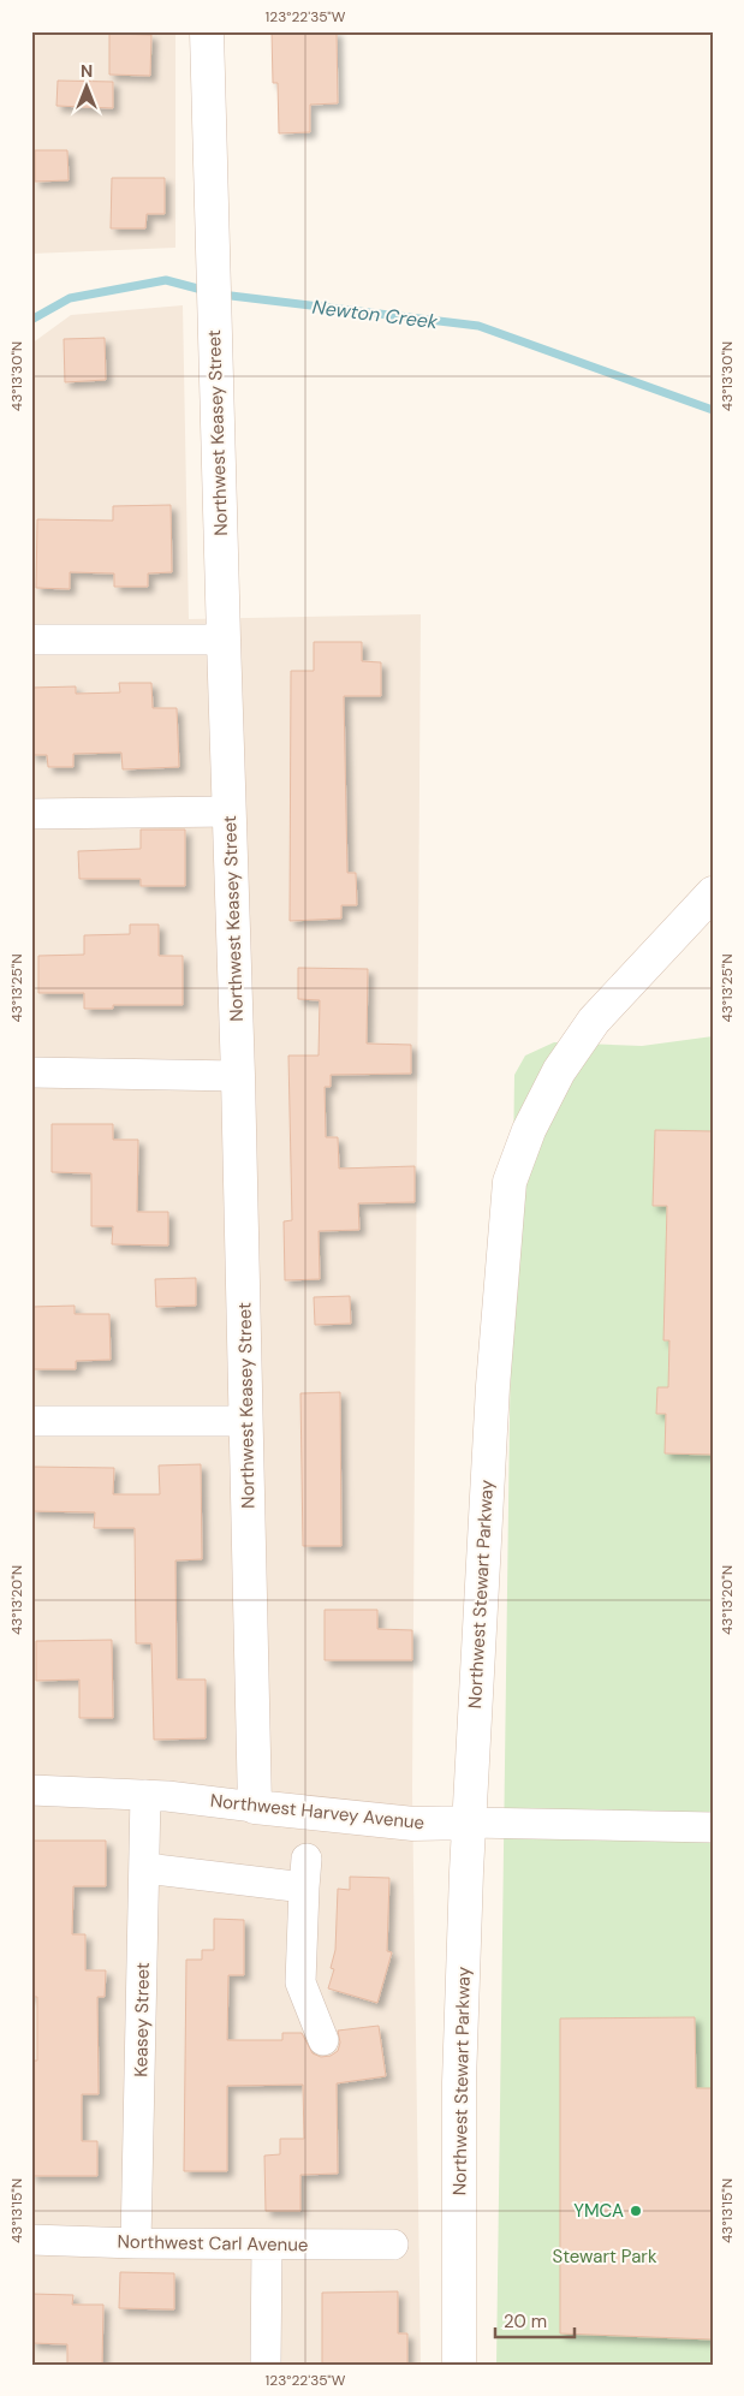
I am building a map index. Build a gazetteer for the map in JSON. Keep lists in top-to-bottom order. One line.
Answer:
{"streets":{"street":["Northwest Keasey Street","Northwest Stewart Parkway","Northwest Harvey Avenue","Keasey Street","Northwest Carl Avenue"]},"crossings":[["Northwest Keasey Street","Northwest Harvey Avenue"],["Northwest Stewart Parkway","Northwest Harvey Avenue"],["Northwest Harvey Avenue","Keasey Street"],["Keasey Street","Northwest Carl Avenue"]],"water":["Newton Creek"],"parks":["Stewart Park"],"places":["YMCA"],"scale_bar":"20 m","north":"top","coordinates":["123°22'35\"W","43°13'30\"N","43°13'25\"N","43°13'20\"N","43°13'15\"N"]}
